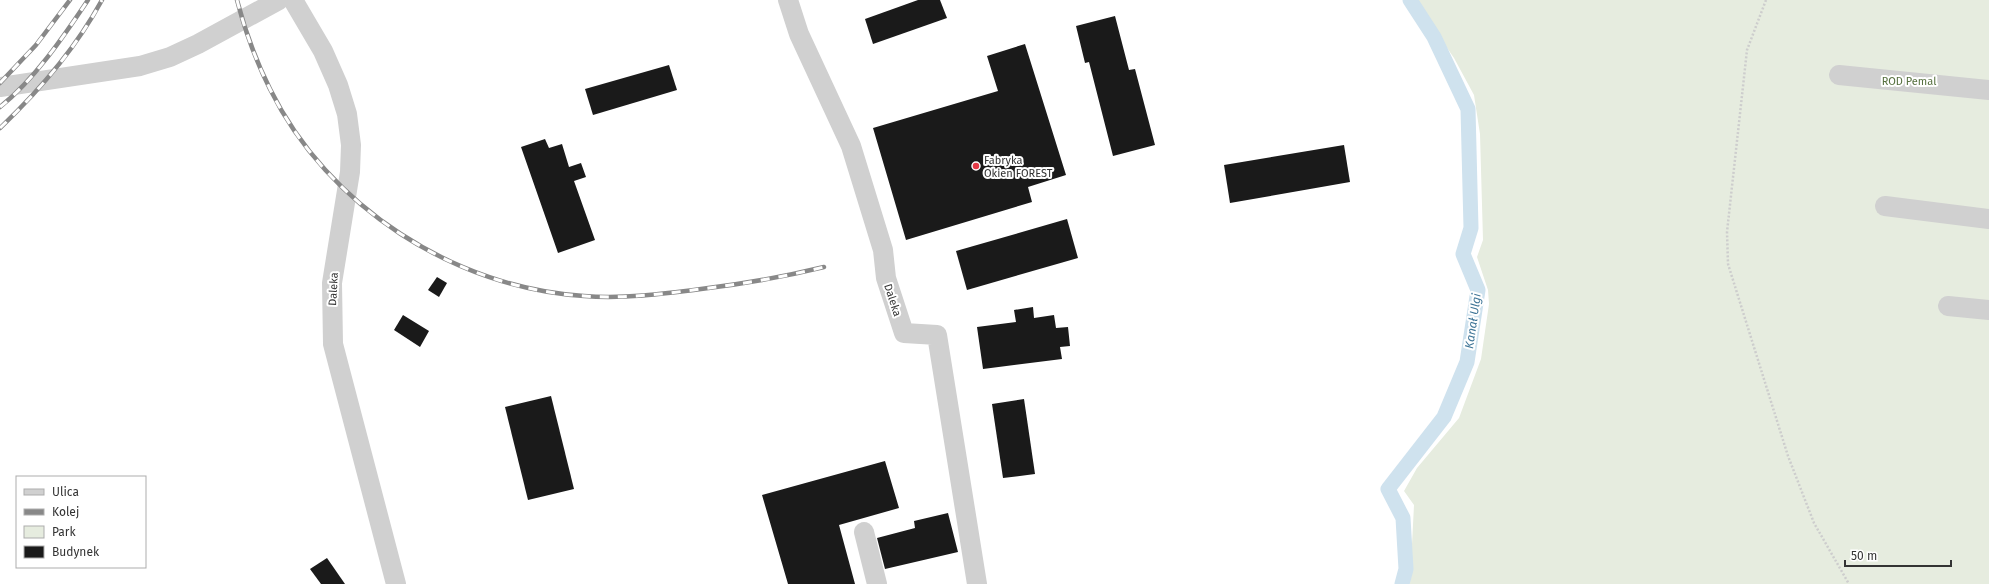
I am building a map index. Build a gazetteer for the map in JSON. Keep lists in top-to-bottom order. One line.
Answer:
{"streets":{"street":["Daleka"]},"water":["Kanał Ulgi"],"parks":["ROD Pemal"],"places":["Fabryka Okien FOREST"],"legend":["Ulica","Kolej","Park","Budynek"],"scale_bar":"50 m"}
